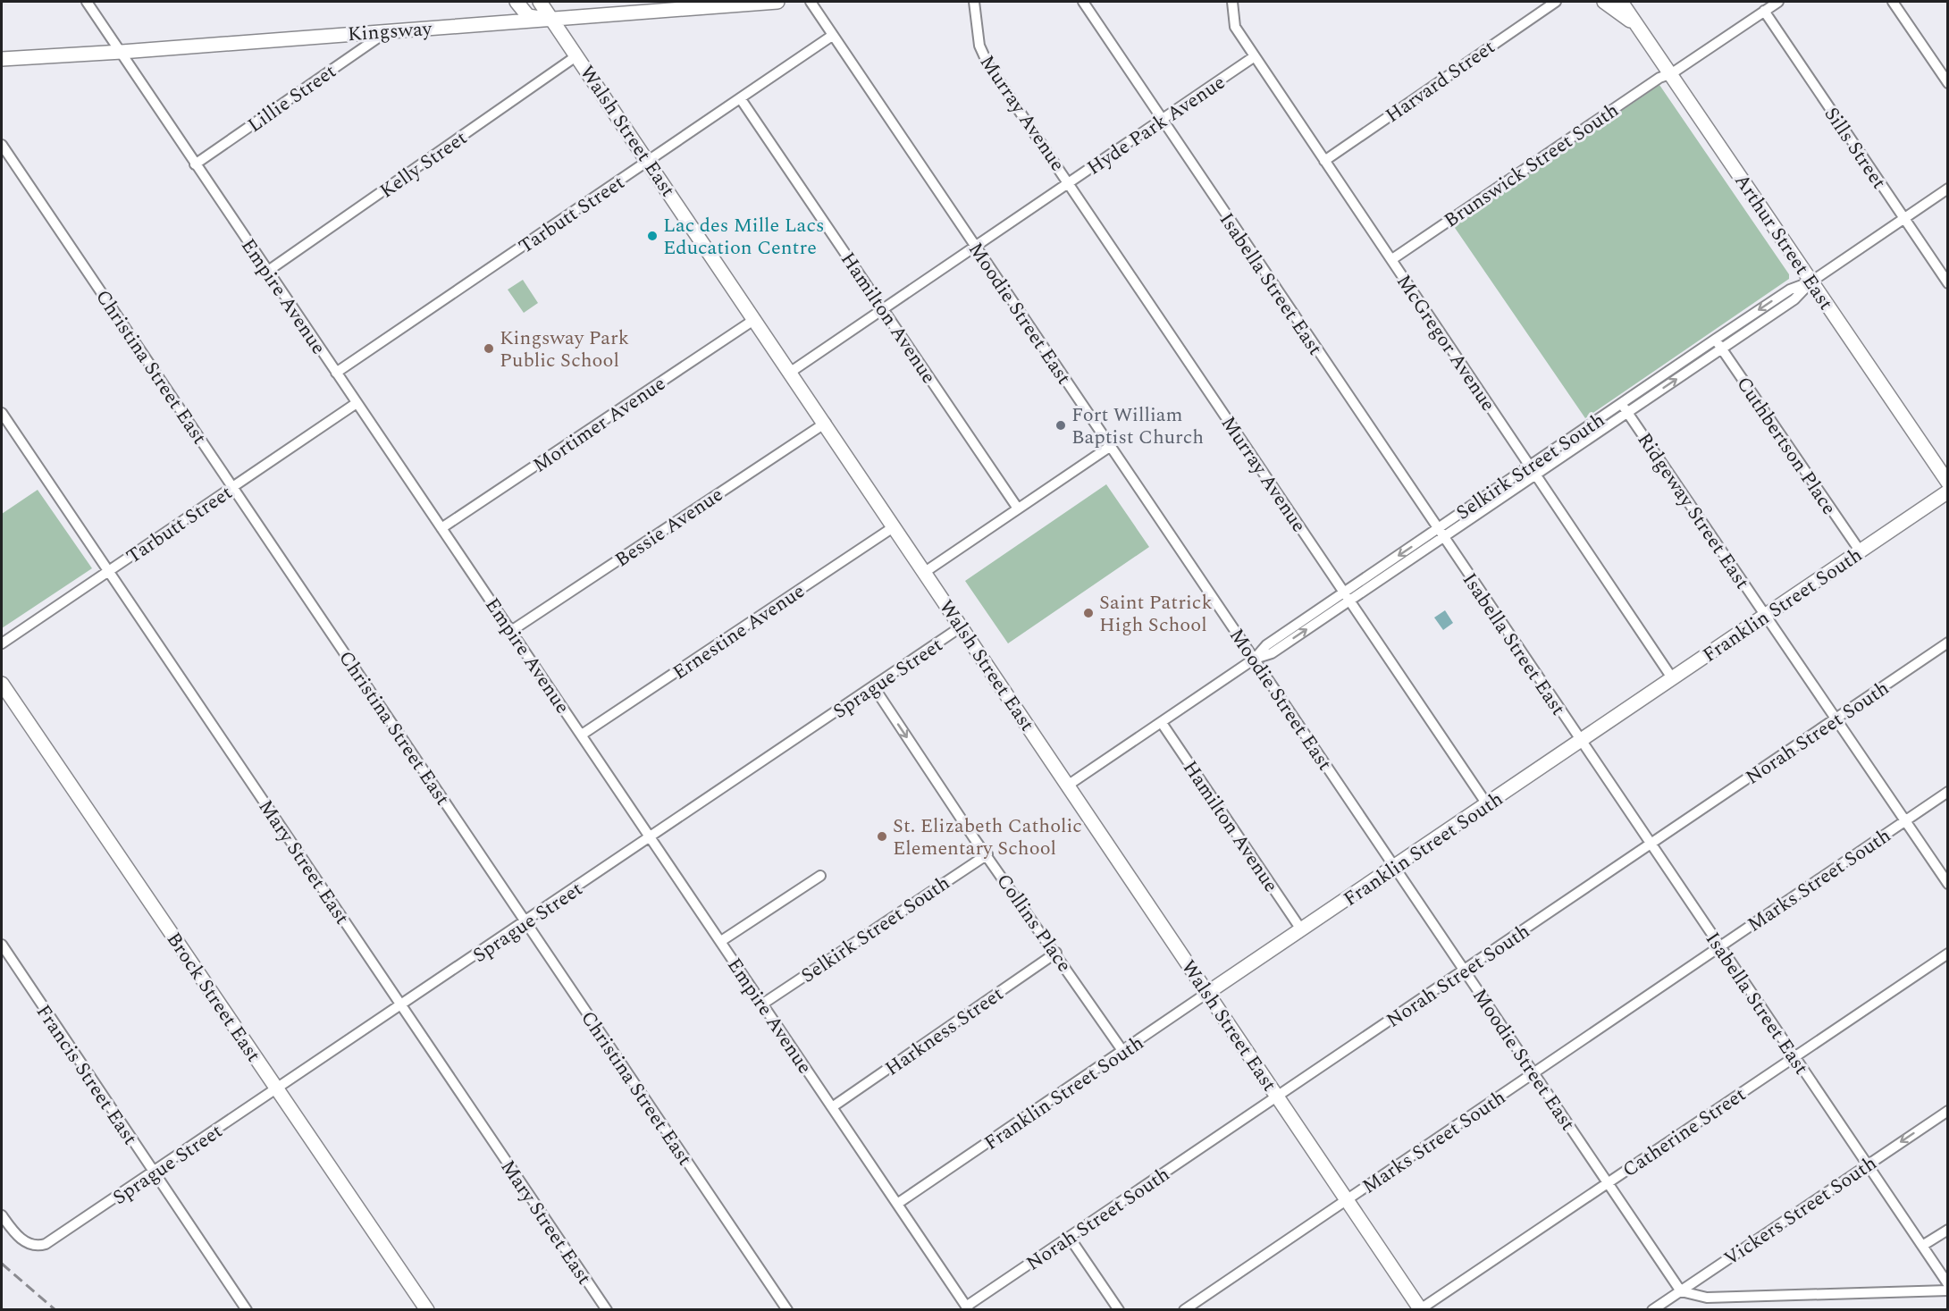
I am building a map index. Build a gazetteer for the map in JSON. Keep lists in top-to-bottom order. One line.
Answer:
{"streets":{"street":["Kingsway","Harvard Street","Lillie Street","Murray Avenue","Hyde Park Avenue","Walsh Street East","Sills Street","Kelly Street","Brunswick Street South","Tarbutt Street","Arthur Street East","Isabella Street East","Empire Avenue","Moodie Street East","Hamilton Avenue","McGregor Avenue","Christina Street East","Mortimer Avenue","Cuthbertson Place","Selkirk Street South","Ridgeway Street East","Bessie Avenue","Franklin Street South","Ernestine Avenue","Sprague Street","Norah Street South","Mary Street East","Marks Street South","Collins Place","Brock Street East","Harkness Street","Francis Street East","Catherine Street","Vickers Street South"]},"crossings":[["Kingsway","Lillie Street"],["Kingsway","Walsh Street East"],["Kingsway","Empire Avenue"],["Harvard Street","McGregor Avenue"],["Lillie Street","Empire Avenue"],["Murray Avenue","Hyde Park Avenue"],["Murray Avenue","Selkirk Street South"],["Murray Avenue","Franklin Street South"],["Hyde Park Avenue","Walsh Street East"],["Hyde Park Avenue","Isabella Street East"],["Hyde Park Avenue","Moodie Street East"],["Hyde Park Avenue","Hamilton Avenue"],["Hyde Park Avenue","McGregor Avenue"],["Walsh Street East","Kelly Street"],["Walsh Street East","Tarbutt Street"],["Walsh Street East","Mortimer Avenue"],["Walsh Street East","Selkirk Street South"],["Walsh Street East","Bessie Avenue"],["Walsh Street East","Franklin Street South"],["Walsh Street East","Ernestine Avenue"],["Walsh Street East","Sprague Street"],["Walsh Street East","Norah Street South"],["Walsh Street East","Marks Street South"],["Walsh Street East","Catherine Street"],["Sills Street","Brunswick Street South"],["Sills Street","Selkirk Street South"],["Kelly Street","Empire Avenue"],["Brunswick Street South","Arthur Street East"],["Brunswick Street South","McGregor Avenue"],["Tarbutt Street","Empire Avenue"],["Tarbutt Street","Moodie Street East"],["Tarbutt Street","Hamilton Avenue"],["Tarbutt Street","Christina Street East"],["Tarbutt Street","Mary Street East"],["Arthur Street East","Selkirk Street South"],["Isabella Street East","Selkirk Street South"],["Isabella Street East","Franklin Street South"],["Isabella Street East","Norah Street South"],["Isabella Street East","Marks Street South"],["Isabella Street East","Catherine Street"],["Isabella Street East","Vickers Street South"],["Empire Avenue","Mortimer Avenue"],["Empire Avenue","Selkirk Street South"],["Empire Avenue","Bessie Avenue"],["Empire Avenue","Franklin Street South"],["Empire Avenue","Ernestine Avenue"],["Empire Avenue","Sprague Street"],["Empire Avenue","Norah Street South"],["Empire Avenue","Harkness Street"],["Moodie Street East","Selkirk Street South"],["Moodie Street East","Franklin Street South"],["Moodie Street East","Norah Street South"],["Moodie Street East","Marks Street South"],["Moodie Street East","Catherine Street"],["Moodie Street East","Vickers Street South"],["Hamilton Avenue","Selkirk Street South"],["Hamilton Avenue","Franklin Street South"],["McGregor Avenue","Selkirk Street South"],["McGregor Avenue","Franklin Street South"],["Christina Street East","Sprague Street"],["Cuthbertson Place","Selkirk Street South"],["Cuthbertson Place","Franklin Street South"],["Selkirk Street South","Ridgeway Street East"],["Selkirk Street South","Collins Place"],["Ridgeway Street East","Franklin Street South"],["Ridgeway Street East","Norah Street South"],["Ridgeway Street East","Marks Street South"],["Franklin Street South","Collins Place"],["Sprague Street","Mary Street East"],["Sprague Street","Collins Place"],["Sprague Street","Brock Street East"],["Sprague Street","Francis Street East"],["Collins Place","Harkness Street"]],"one_way":["Collins Place"],"places":["Lac des Mille Lacs Education Centre","Kingsway Park Public School","Fort William Baptist Church","Saint Patrick High School","St. Elizabeth Catholic Elementary School"]}
